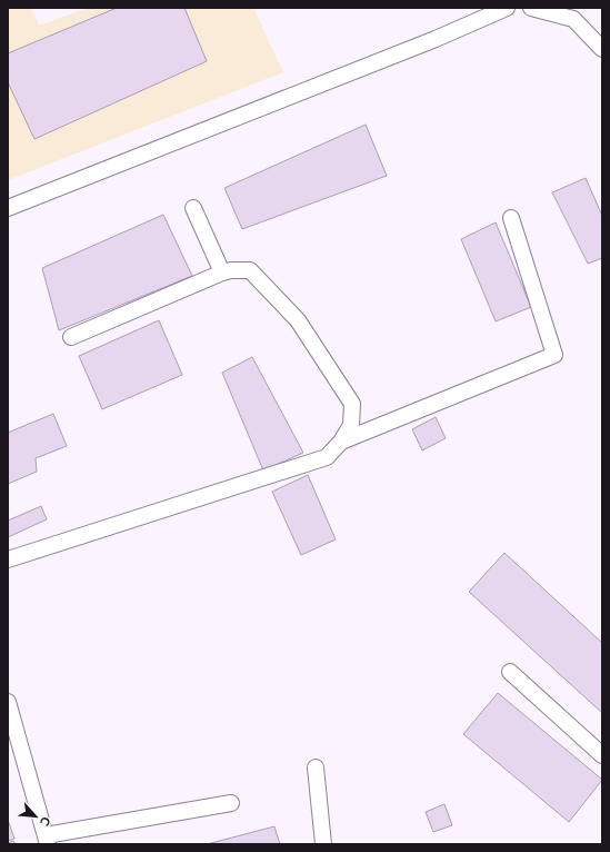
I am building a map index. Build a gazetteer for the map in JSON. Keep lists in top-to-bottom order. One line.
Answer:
{"north":"bottom right"}
